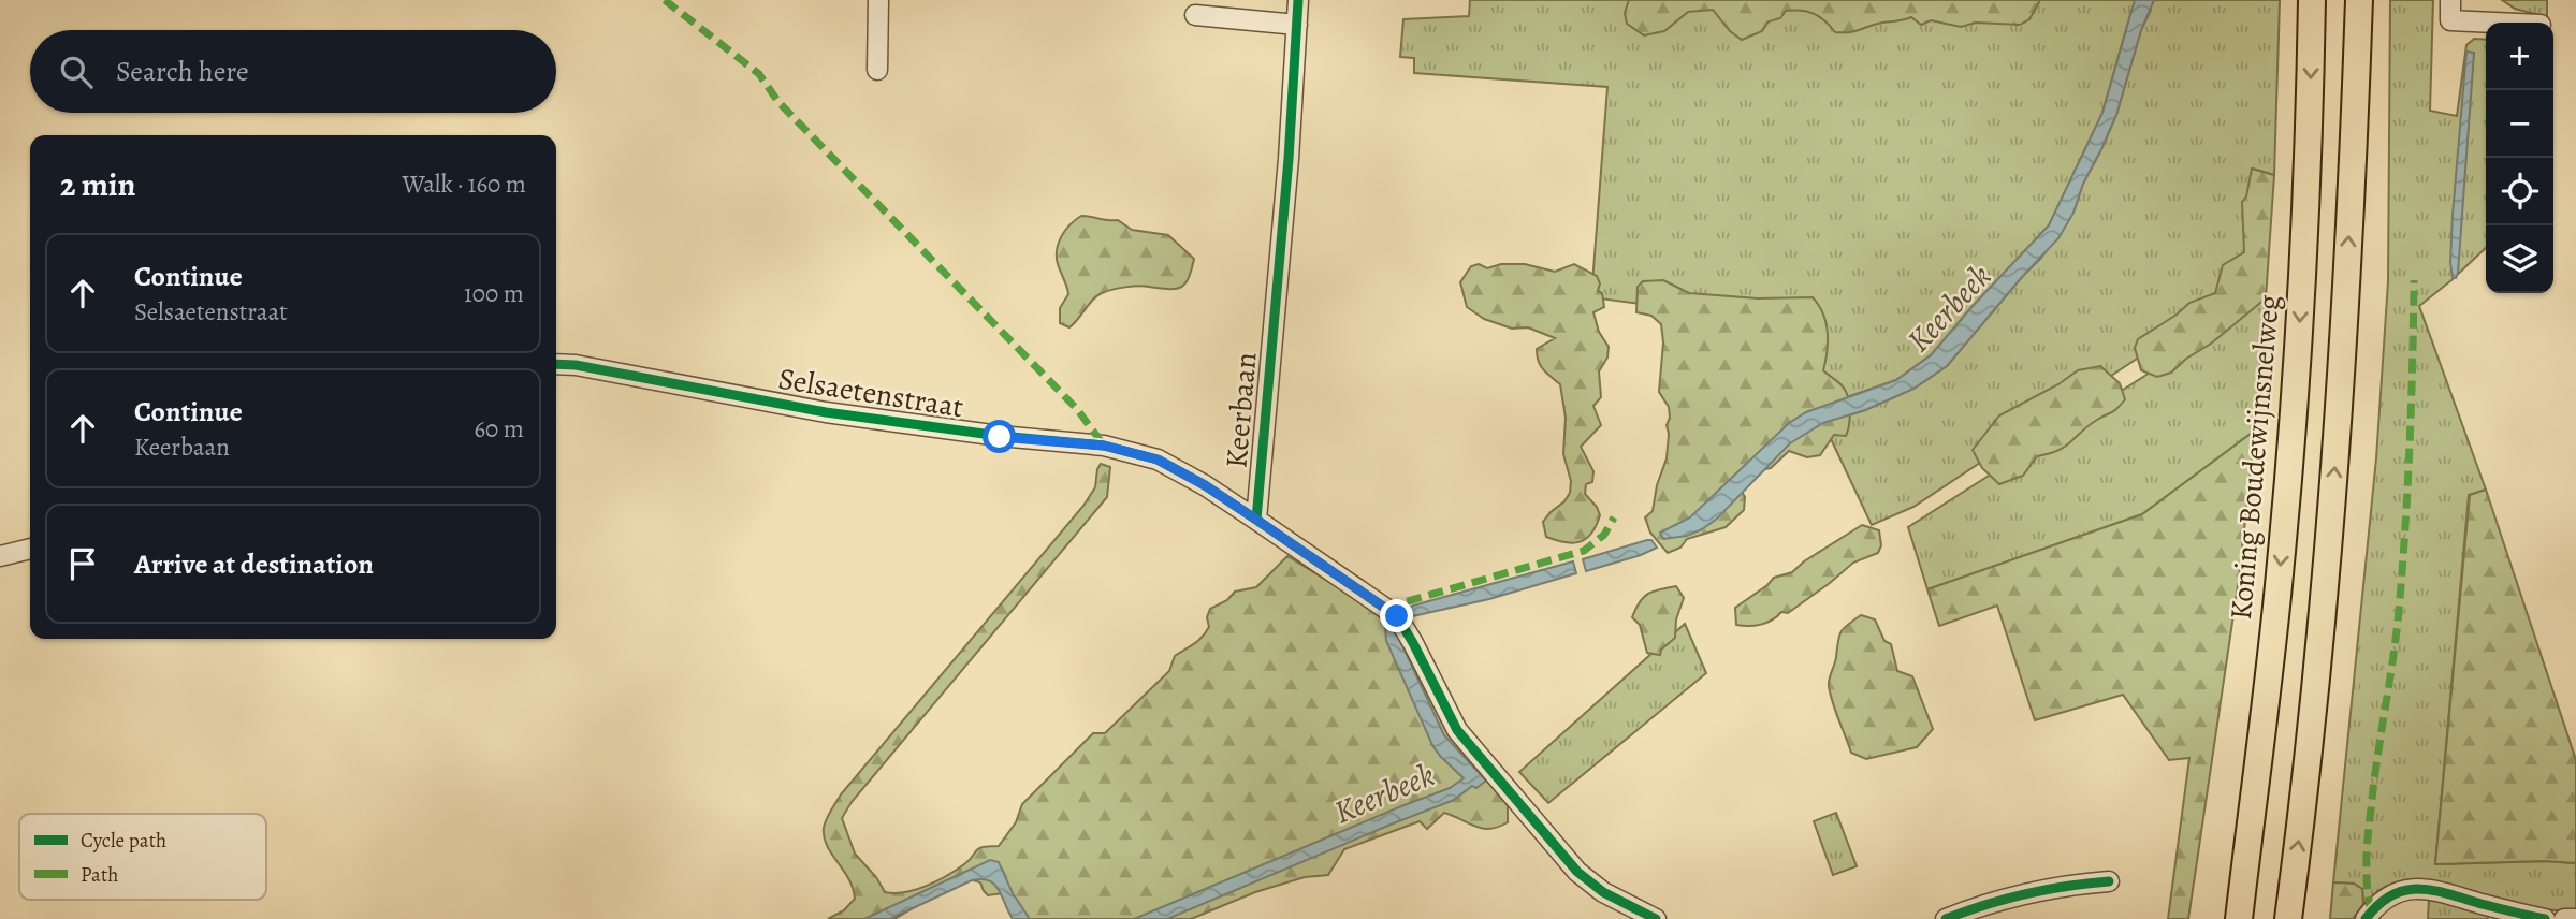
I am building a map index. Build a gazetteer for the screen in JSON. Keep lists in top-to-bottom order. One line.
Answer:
{"streets":{"highway":["Koning Boudewijnsnelweg"],"street":["Selsaetenstraat","Keerbaan"]},"crossings":[["Selsaetenstraat","Keerbaan"]],"water":["Keerbeek"],"legend":["Cycle path","Path"],"page":{"map_buttons":["+","−"],"search":"Search here","heading":["2 min","Walk · 160 m"],"list":[["Continue","Selsaetenstraat","100 m"],["Continue","Keerbaan","60 m"],"Arrive at destination"]}}
